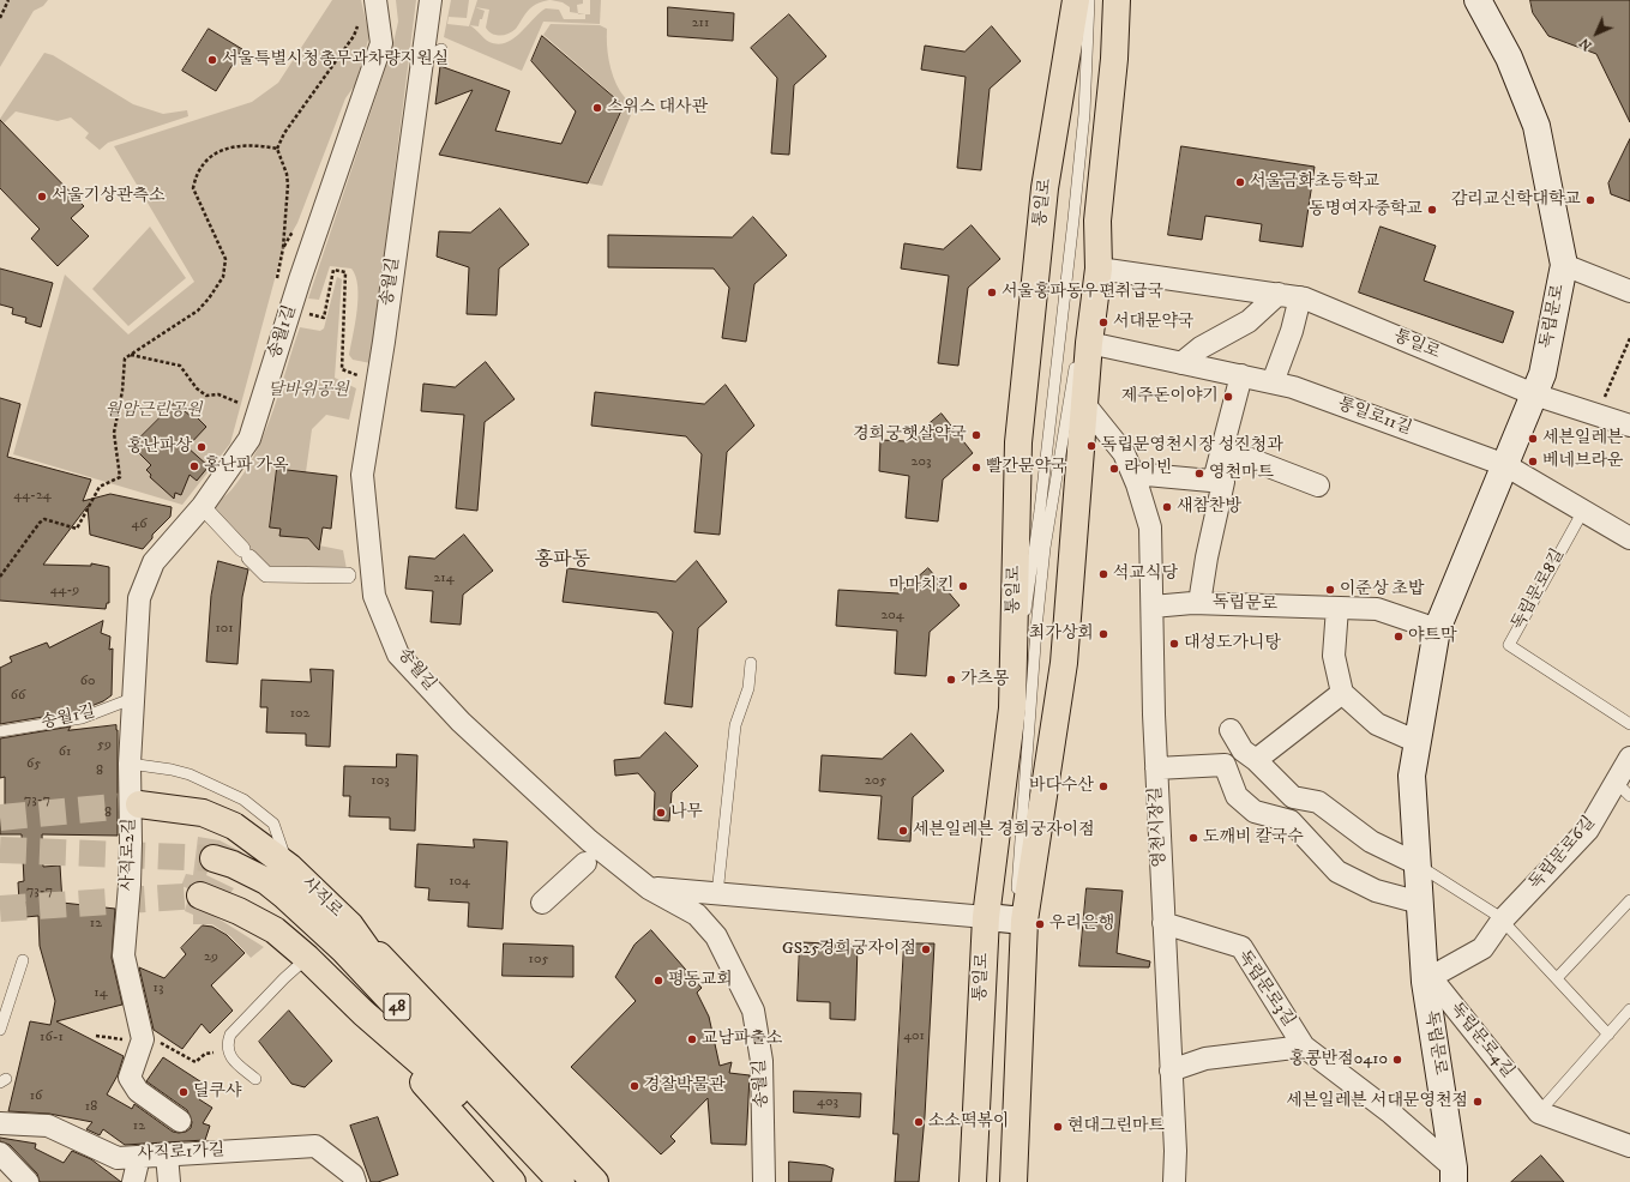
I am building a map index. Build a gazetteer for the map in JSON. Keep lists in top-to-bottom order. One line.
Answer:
{"streets":{"main road":["통일로","독립문로","사직로","48"],"street":["송월길","송월1길","통일로11길","영천시장길","독립문로6길","사직로2길","독립문로3길","독립문로4길","사직로1가길"],"lane":["독립문로8길"]},"crossings":[["통일로","독립문로"],["독립문로","통일로11길"],["독립문로","영천시장길"],["독립문로","독립문로6길"],["독립문로","독립문로3길"],["독립문로","독립문로4길"],["송월1길","사직로2길"],["영천시장길","독립문로3길"],["독립문로6길","독립문로4길"]],"districts":["홍파동"],"parks":["달바위공원","월암근린공원"],"places":["서울특별시청총무과차량지원실","스위스 대사관","서울금화초등학교","서울기상관측소","감리교신학대학교","동명여자중학교","서울홍파동우편취급국","서대문약국","제주돈이야기","경희궁햇살약국","세븐일레븐","독립문영천시장 성진청과","홍난파상","베네브라운","홍난파 가옥","빨간문약국","라이빈","영천마트","새참찬방","석교식당","마마치킨","이준상 초밥","최가상회","야트막","대성도가니탕","가츠몽","바다수산","나무","세븐일레븐 경희궁자이점","도깨비 칼국수","우리은행","GS25경희궁자이점","평동교회","교남파출소","홍콩반점0410","경찰박물관","딜쿠샤","세븐일레븐 서대문영천점","소소떡볶이","현대그린마트"],"house_numbers":["211","203","44-24","46","214","44-9","204","101","60","66","102","59","61","65","8","103","205","73-7","8","104","73-7","12","29","105","13","14","401","16-1","16","403","18","12"],"north":"bottom left"}
